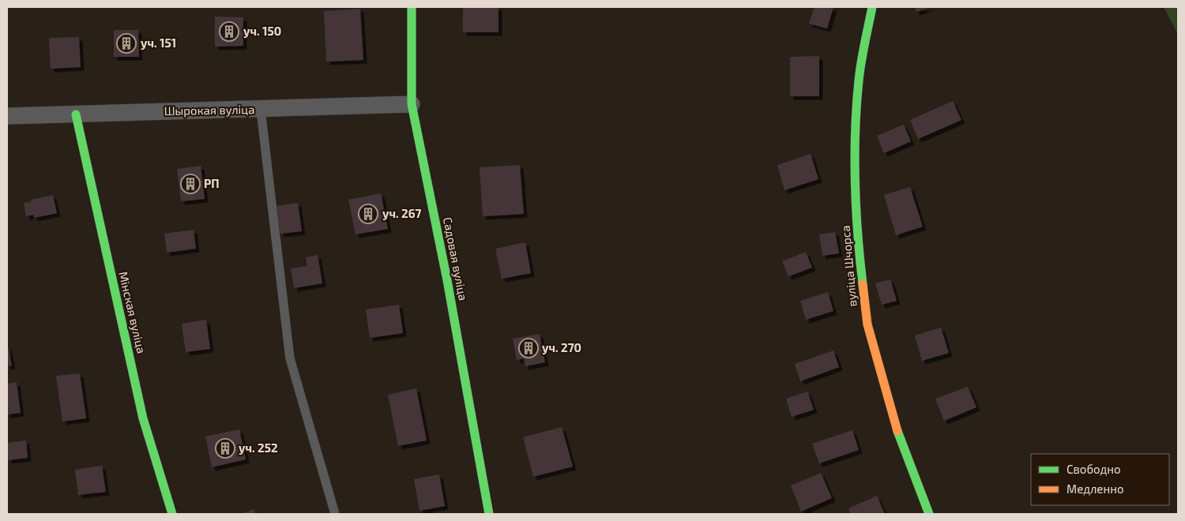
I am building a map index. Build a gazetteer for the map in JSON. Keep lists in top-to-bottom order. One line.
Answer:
{"streets":{"street":["Шырокая вуліца","Садовая вуліца","вуліца Шчорса","Мінская вуліца"]},"crossings":[["Шырокая вуліца","Садовая вуліца"],["Шырокая вуліца","Мінская вуліца"]],"places":{"building":["уч. 150","уч. 151","РП","уч. 267","уч. 270","уч. 252"]},"legend":["Свободно","Медленно"]}
